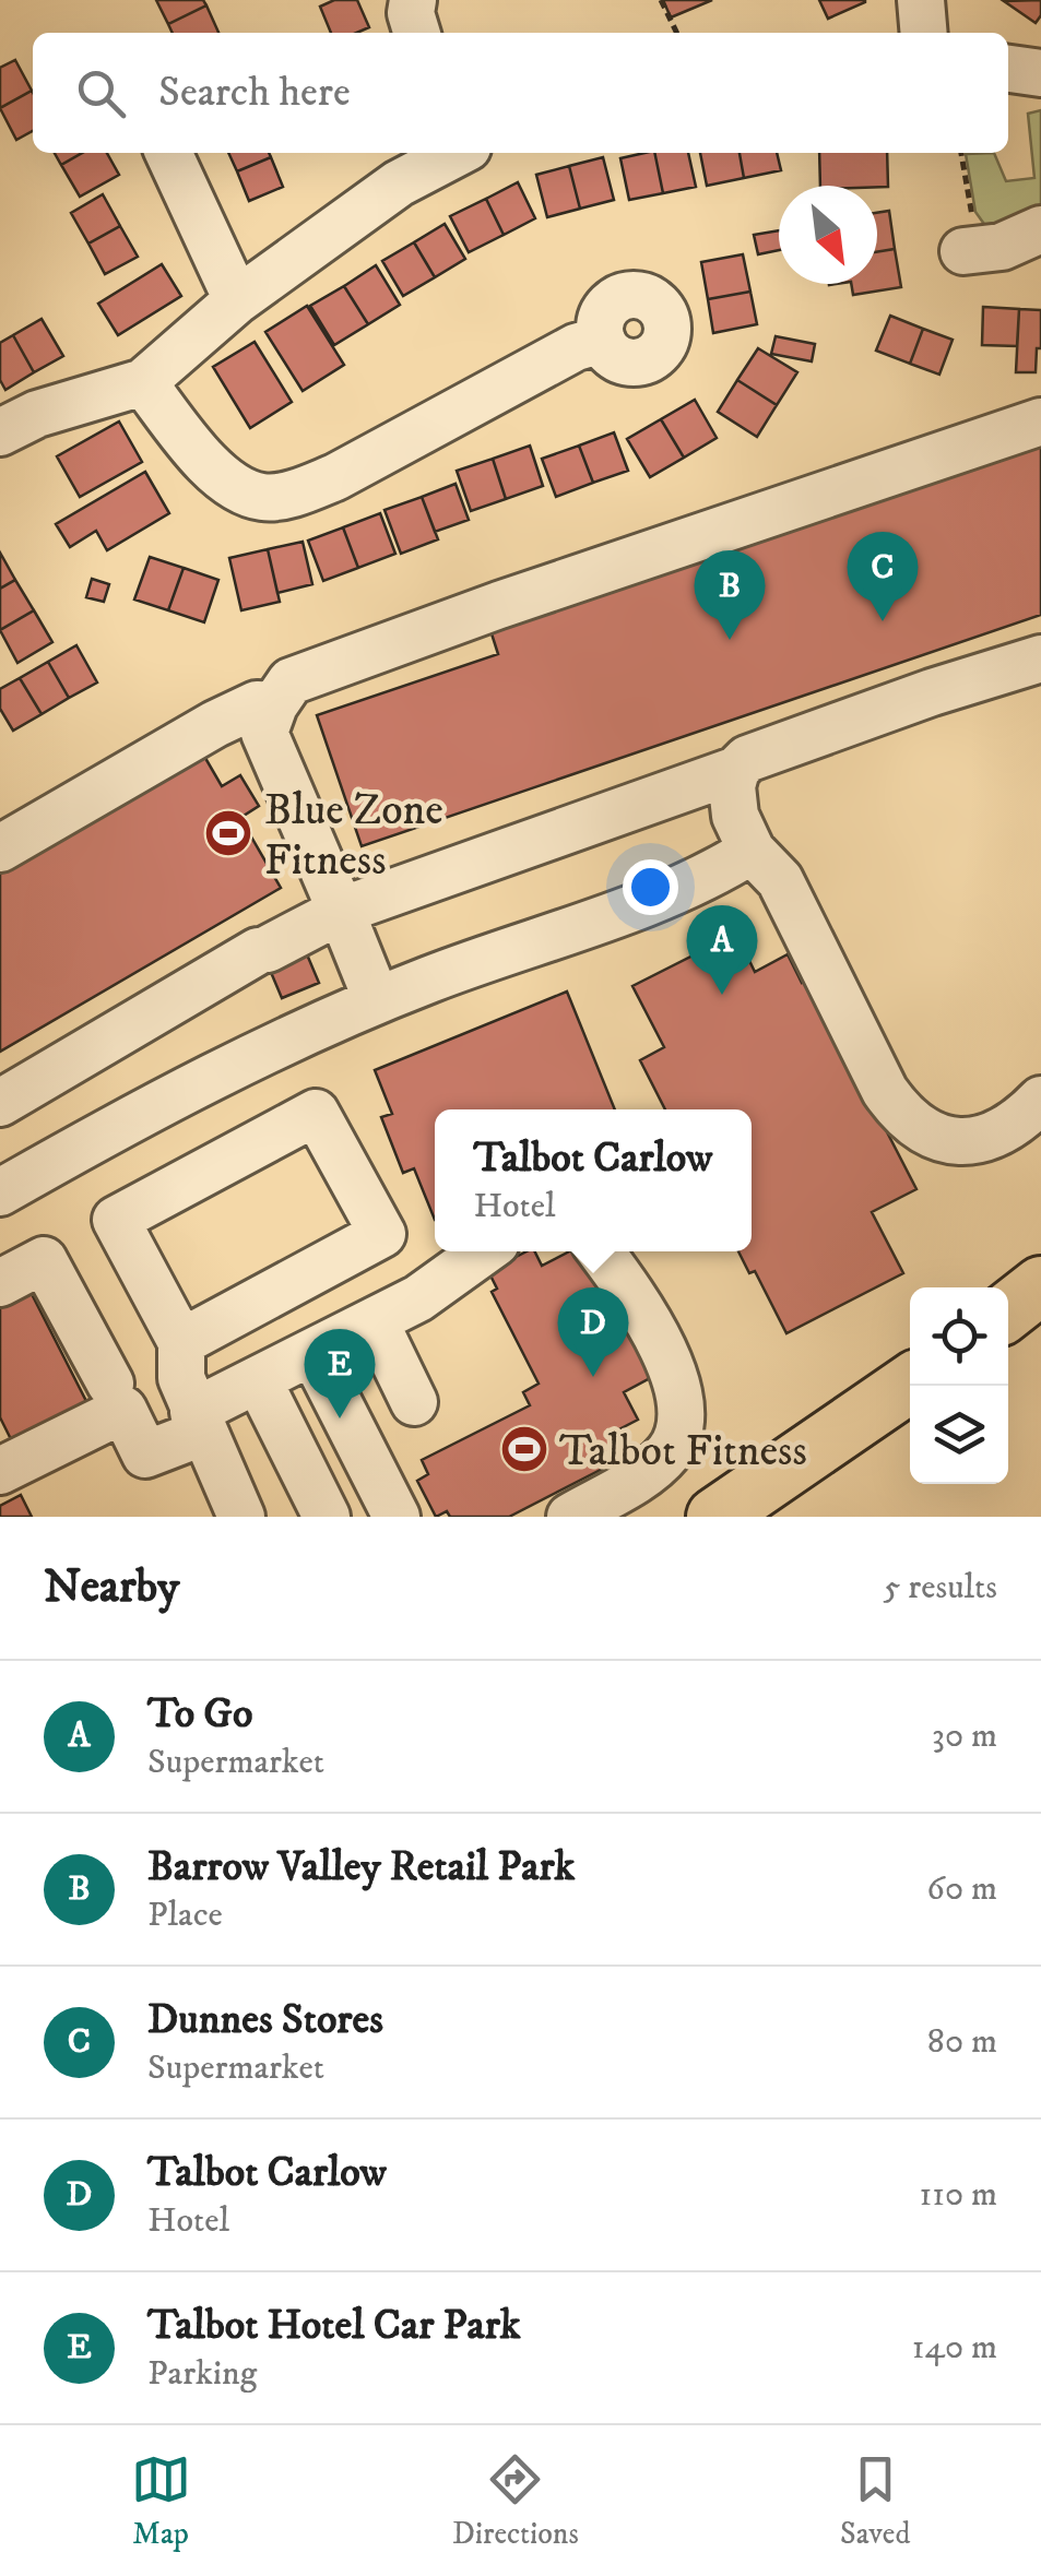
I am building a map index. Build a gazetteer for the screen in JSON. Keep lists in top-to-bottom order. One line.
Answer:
{"places":{"sports":["Blue Zone Fitness","Talbot Fitness"]},"north":"bottom right","page":{"search":"Search here","pins":["C","B","A","D","E"],"popup":["Talbot Carlow","Hotel"],"heading":["Nearby","5 results"],"list":[{"mark":"A","name":"To Go","note":"Supermarket","value":"30 m"},{"mark":"B","name":"Barrow Valley Retail Park","note":"Place","value":"60 m"},{"mark":"C","name":"Dunnes Stores","note":"Supermarket","value":"80 m"},{"mark":"D","name":"Talbot Carlow","note":"Hotel","value":"110 m"},{"mark":"E","name":"Talbot Hotel Car Park","note":"Parking","value":"140 m"}],"nav":["Map","Directions","Saved"]}}
